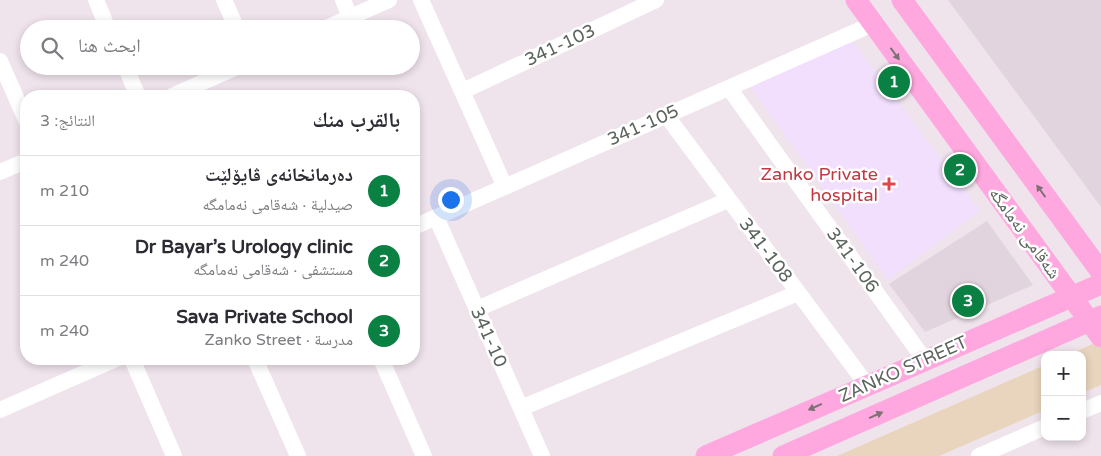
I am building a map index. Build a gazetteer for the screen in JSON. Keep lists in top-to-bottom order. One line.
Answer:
{"streets":{"main road":["شەقامی نەمامگە","ZANKO STREET"],"street":["341-103","341-105","341-108","341-106","341-10"]},"crossings":[["341-105","شەقامی نەمامگە"],["341-105","341-108"],["341-105","341-106"],["341-105","341-10"],["شەقامی نەمامگە","ZANKO STREET"],["341-108","ZANKO STREET"],["341-106","ZANKO STREET"]],"places":{"health":["Zanko Private hospital"]},"page":{"search":"ابحث هنا","pins":["1","2","3"],"heading":["بالقرب منك","النتائج: 3"],"list":[{"mark":"1","name":"دەرمانخانەی ڤایۆلێت","note":"صيدلية · شەقامی نەمامگە","value":"210 m"},{"mark":"2","name":"Dr Bayar’s Urology clinic","note":"مستشفى · شەقامی نەمامگە","value":"240 m"},{"mark":"3","name":"Sava Private School","note":"مدرسة · Zanko Street","value":"240 m"}],"map_buttons":["+","−"]}}
